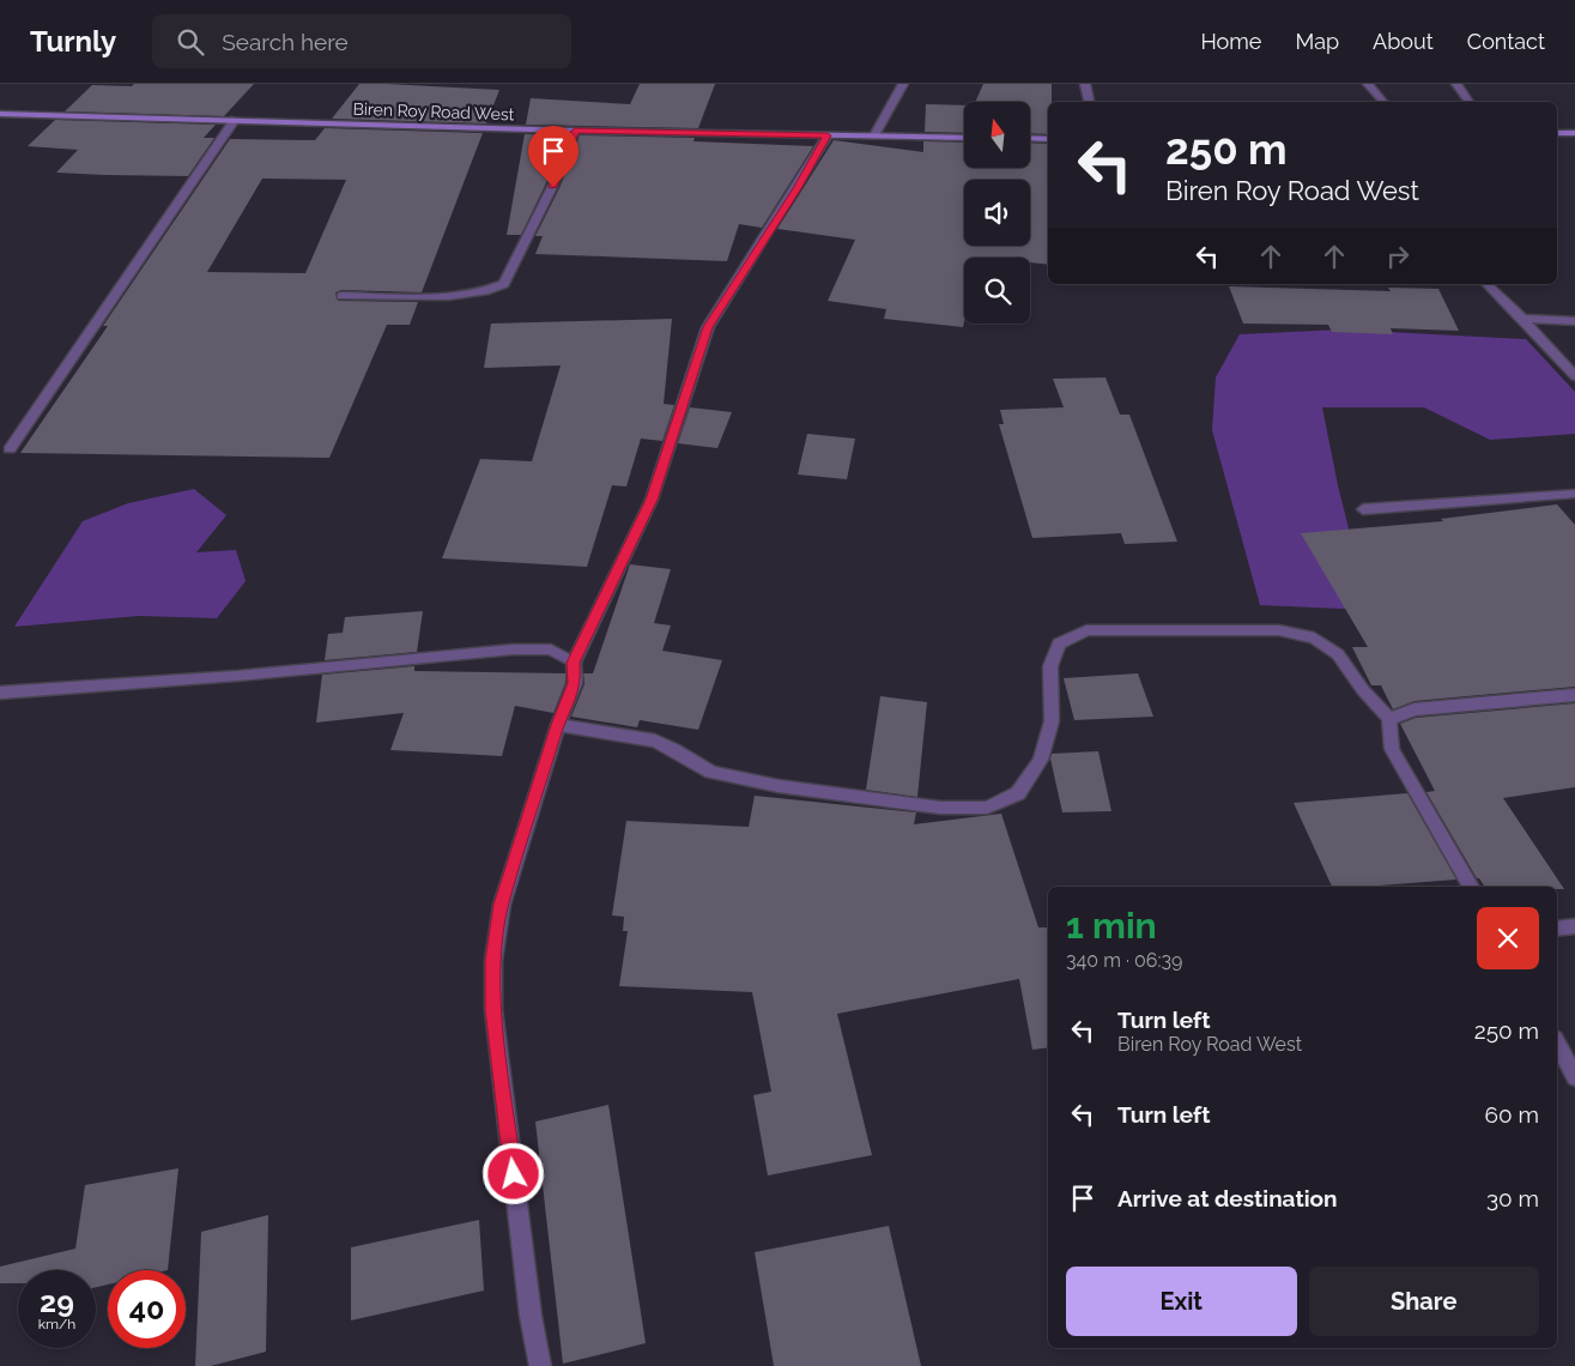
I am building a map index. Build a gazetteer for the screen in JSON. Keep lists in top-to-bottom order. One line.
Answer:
{"streets":{"main road":["Biren Roy Road West"]},"north":"top","page":{"header":"Turnly","search":"Search here","nav":["Home","Map","About","Contact"],"turn":["250 m","Biren Roy Road West"],"heading":["1 min","340 m · 06:39"],"list":[{"name":"Turn left","note":"Biren Roy Road West","value":"250 m"},{"name":"Turn left","value":"60 m"},{"name":"Arrive at destination","value":"30 m"}],"buttons":["Exit","Share"],"speed":"29 km/h","limit":"40"}}
